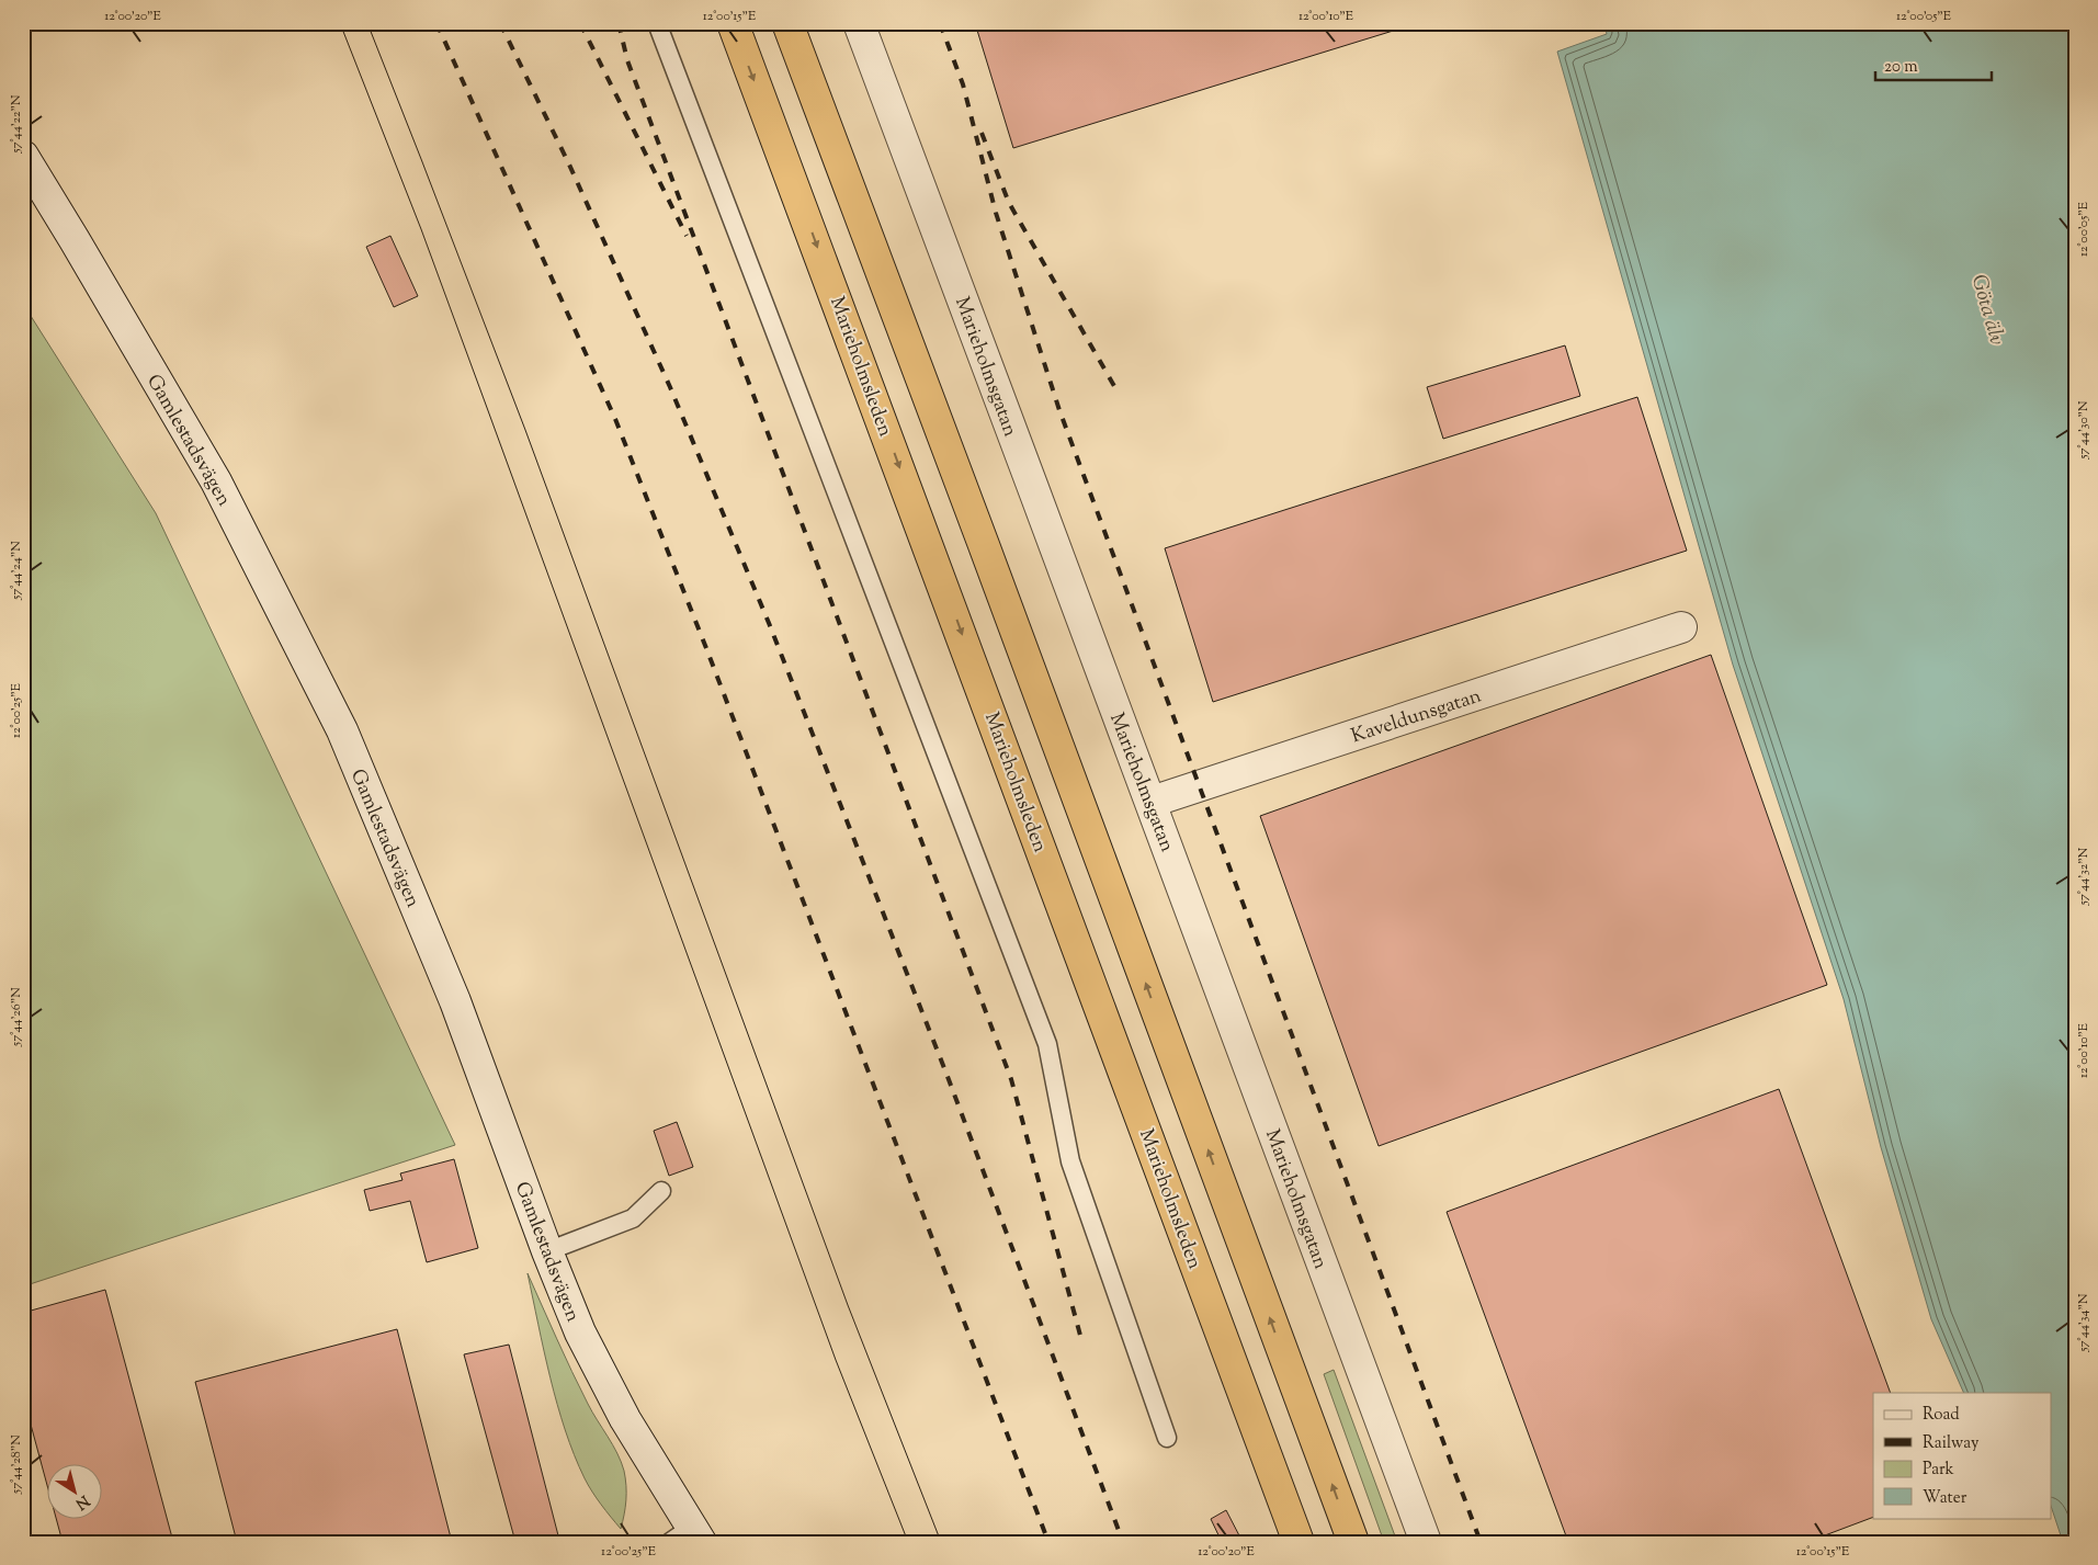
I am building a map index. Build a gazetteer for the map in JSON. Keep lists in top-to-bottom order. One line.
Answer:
{"streets":{"highway":["Marieholmsleden"],"street":["Marieholmsgatan","Gamlestadsvägen","Kaveldunsgatan"]},"crossings":[["Marieholmsgatan","Kaveldunsgatan"]],"water":["Göta älv"],"legend":["Road","Railway","Park","Water"],"scale_bar":"20 m","north":"bottom right","coordinates":["12°00'20\"E","12°00'15\"E","12°00'10\"E","12°00'05\"E","57°44'22\"N","57°44'30\"N","57°44'24\"N","12°00'25\"E","57°44'32\"N","57°44'26\"N","57°44'34\"N","57°44'28\"N"]}
